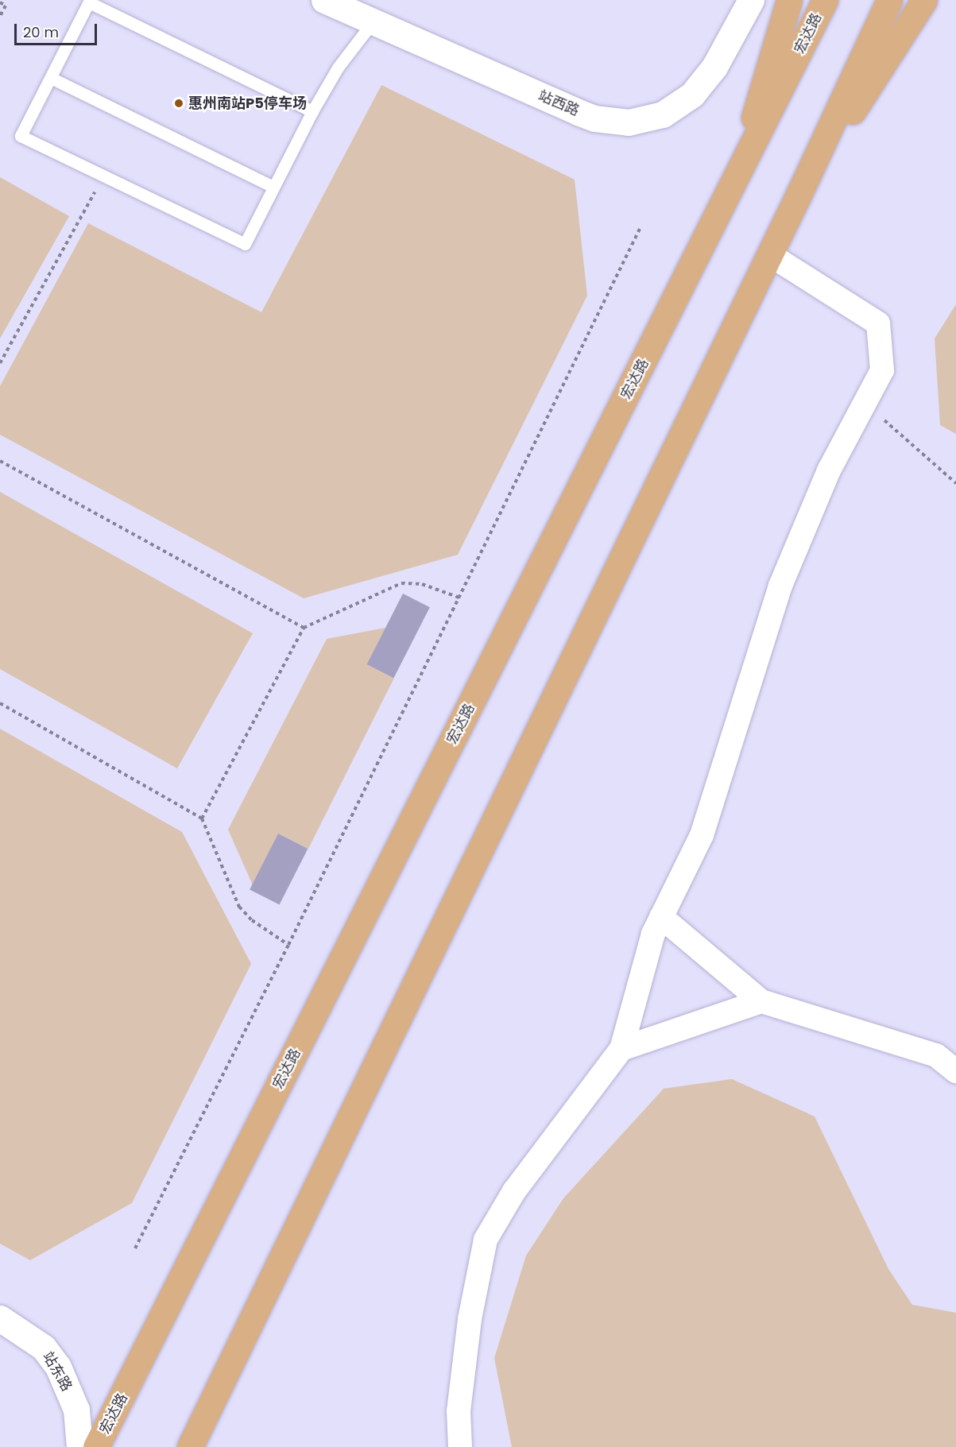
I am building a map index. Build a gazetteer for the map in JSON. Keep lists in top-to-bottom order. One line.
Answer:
{"streets":{"main road":["宏达路"],"street":["站西路","站东路"]},"places":["惠州南站P5停车场"],"scale_bar":"20 m"}
